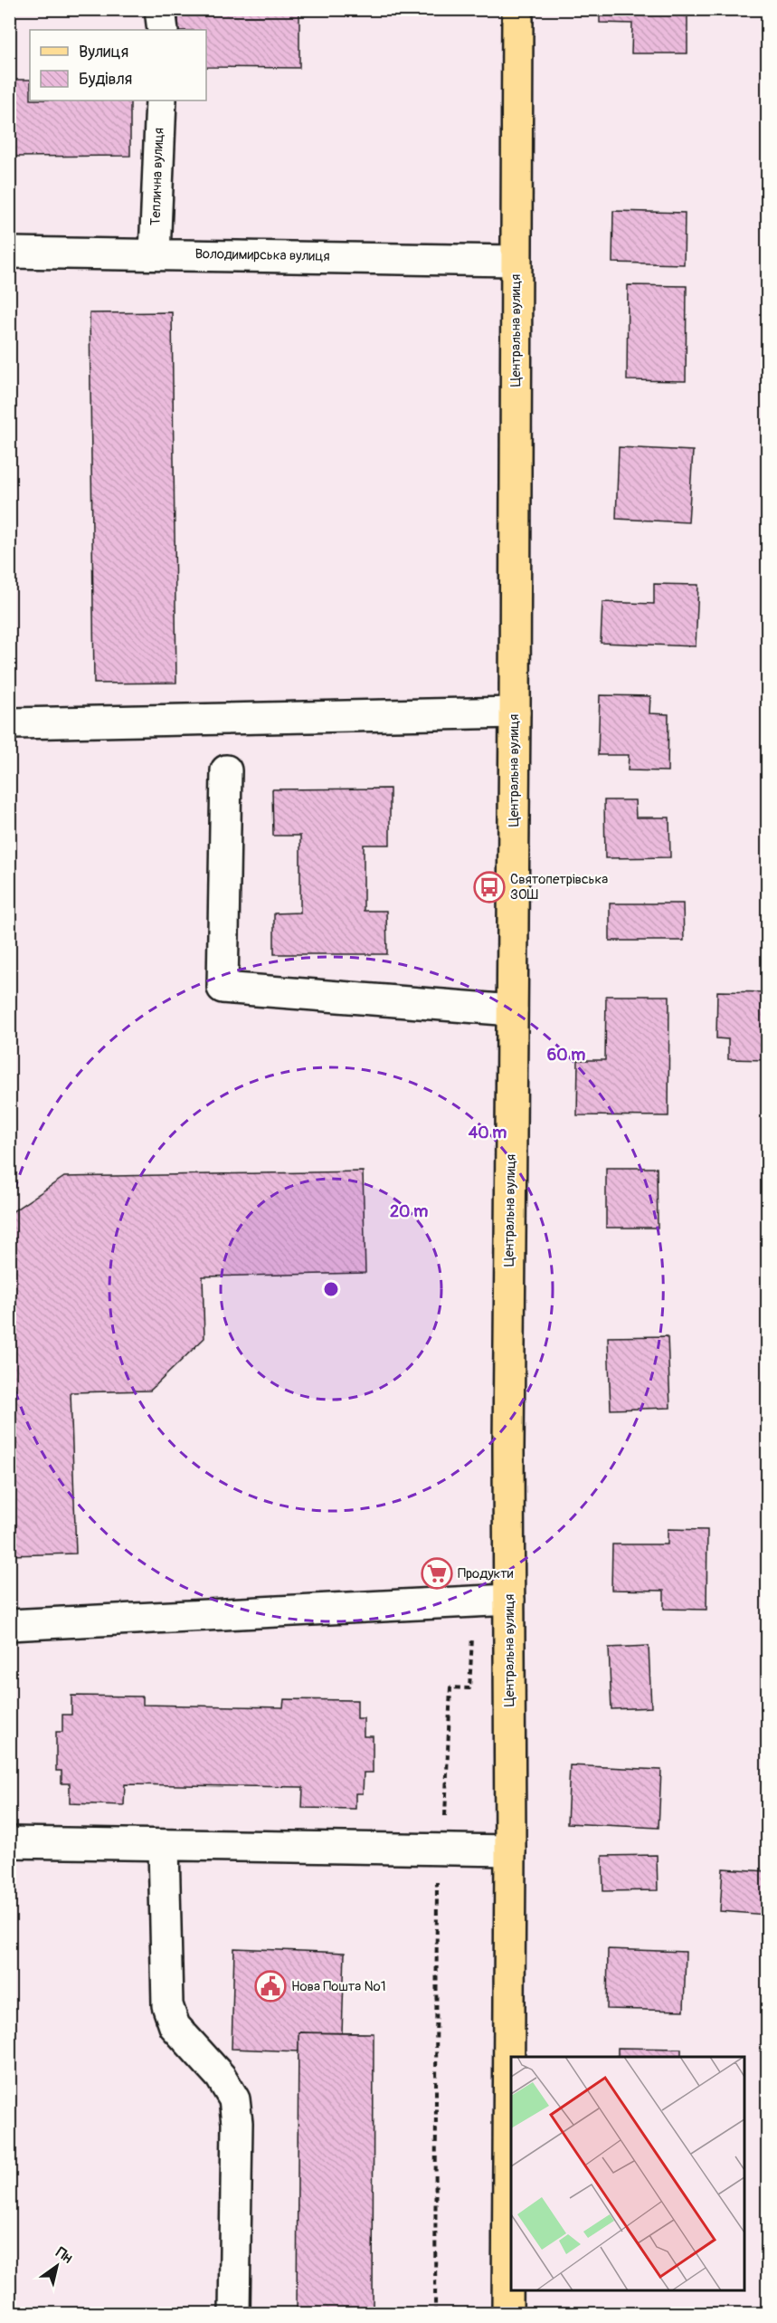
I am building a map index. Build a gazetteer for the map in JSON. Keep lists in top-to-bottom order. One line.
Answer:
{"streets":{"main road":["Центральна вулиця"],"street":["Теплична вулиця","Володимирська вулиця"]},"crossings":[["Теплична вулиця","Володимирська вулиця"],["Володимирська вулиця","Центральна вулиця"]],"places":{"bus stop":["Святопетрівська ЗОШ"],"supermarket":["Продукти"],"public building":["Нова Пошта №1"]},"legend":["Вулиця","Будівля"],"north":"top right","rings":["60 m","40 m","20 m"]}
